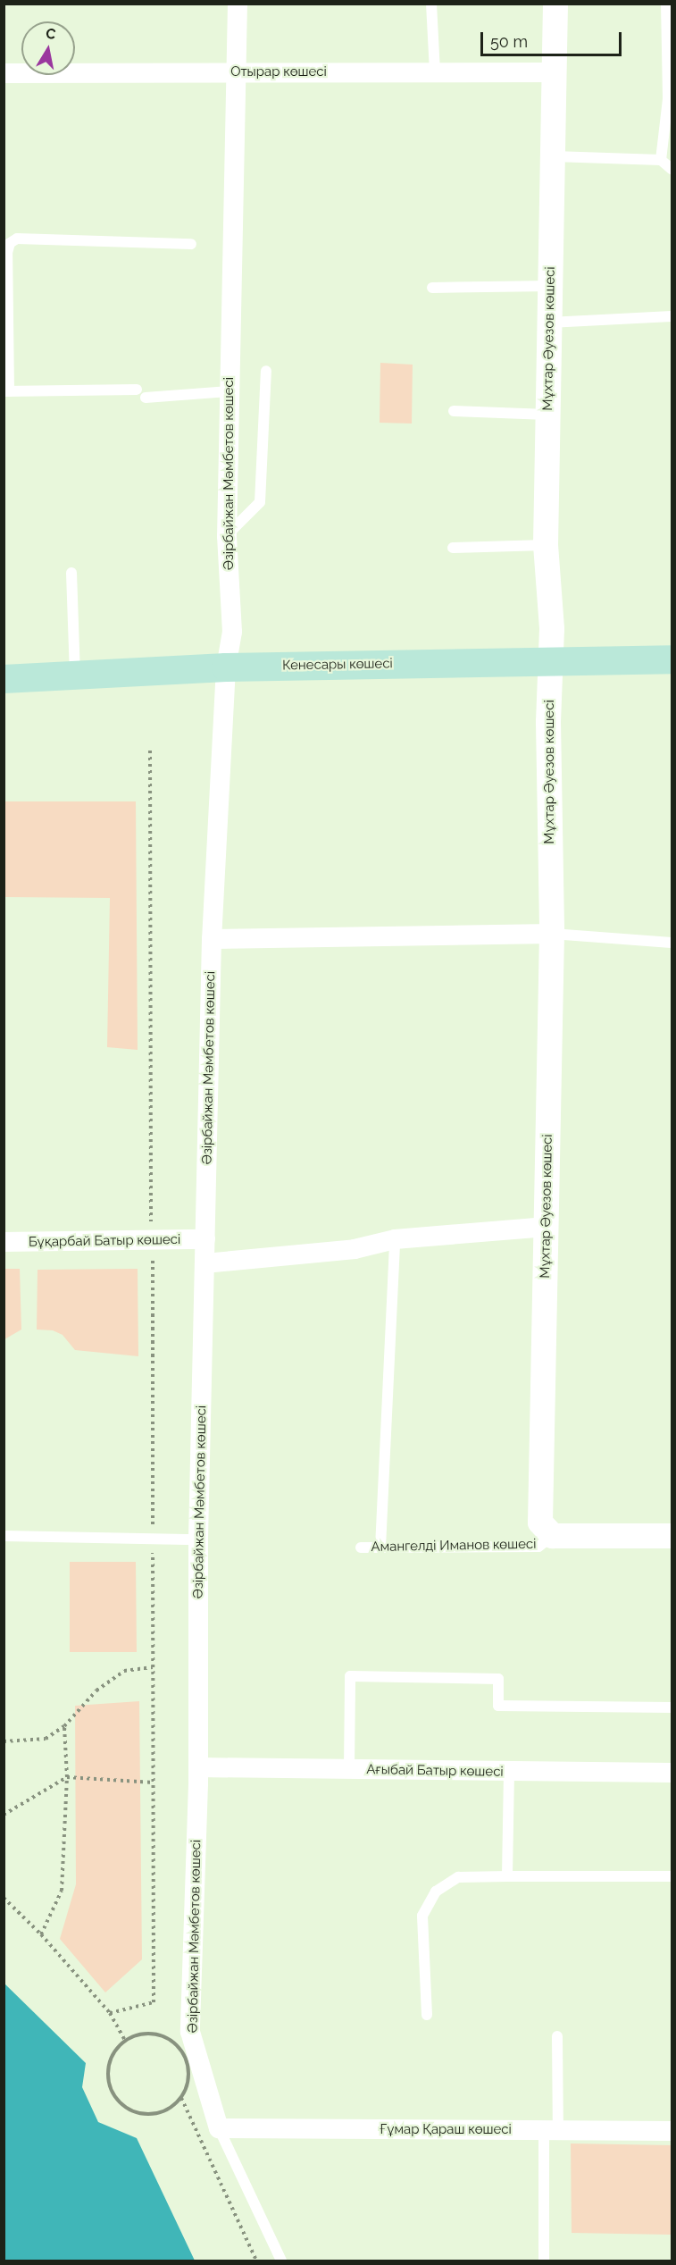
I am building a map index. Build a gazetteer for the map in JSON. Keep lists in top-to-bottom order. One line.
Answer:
{"streets":{"main road":["Кенесары көшесі"],"street":["Отырар көшесі","Мұхтар Әуезов көшесі","Әзірбайжан Мәмбетов көшесі","Бұқарбай Батыр көшесі","Амангелді Иманов көшесі","Ағыбай Батыр көшесі","Ғұмар Қараш көшесі"]},"crossings":[["Отырар көшесі","Мұхтар Әуезов көшесі"],["Отырар көшесі","Әзірбайжан Мәмбетов көшесі"],["Мұхтар Әуезов көшесі","Кенесары көшесі"],["Мұхтар Әуезов көшесі","Амангелді Иманов көшесі"],["Әзірбайжан Мәмбетов көшесі","Кенесары көшесі"],["Әзірбайжан Мәмбетов көшесі","Бұқарбай Батыр көшесі"],["Әзірбайжан Мәмбетов көшесі","Ағыбай Батыр көшесі"],["Әзірбайжан Мәмбетов көшесі","Ғұмар Қараш көшесі"]],"scale_bar":"50 m","north":"top"}
